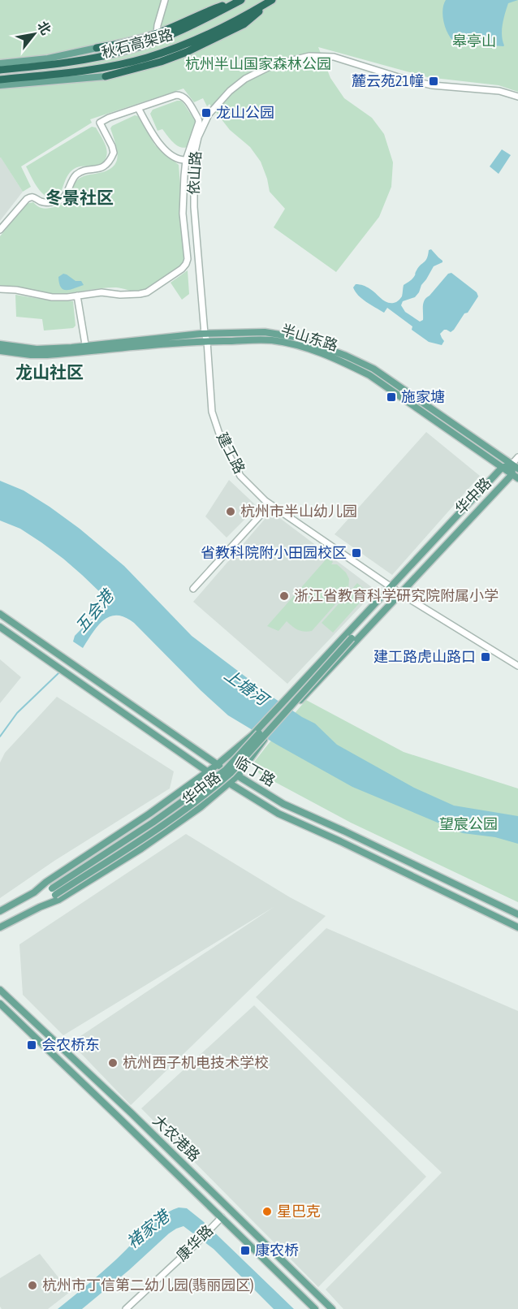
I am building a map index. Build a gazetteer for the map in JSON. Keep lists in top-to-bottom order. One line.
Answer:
{"streets":{"highway":["秋石高架路"],"main road":["半山东路","华中路","临丁路","大农港路"],"street":["依山路","建工路","康华路"]},"crossings":[["依山路","半山东路"],["依山路","建工路"],["半山东路","建工路"],["半山东路","华中路"],["建工路","华中路"],["华中路","临丁路"],["大农港路","康华路"]],"districts":["冬景社区","龙山社区"],"water":["五会港","上塘河","褚家港"],"parks":["皋亭山","杭州半山国家森林公园","望宸公园"],"places":{"transit":["麓云苑21幢","龙山公园","施家塘","省教科院附小田园校区","建工路虎山路口","会农桥东","康农桥"],"other":["杭州市半山幼儿园","浙江省教育科学研究院附属小学","杭州西子机电技术学校","星巴克","杭州市丁信第二幼儿园(翡丽园区)"]},"north":"top right"}
